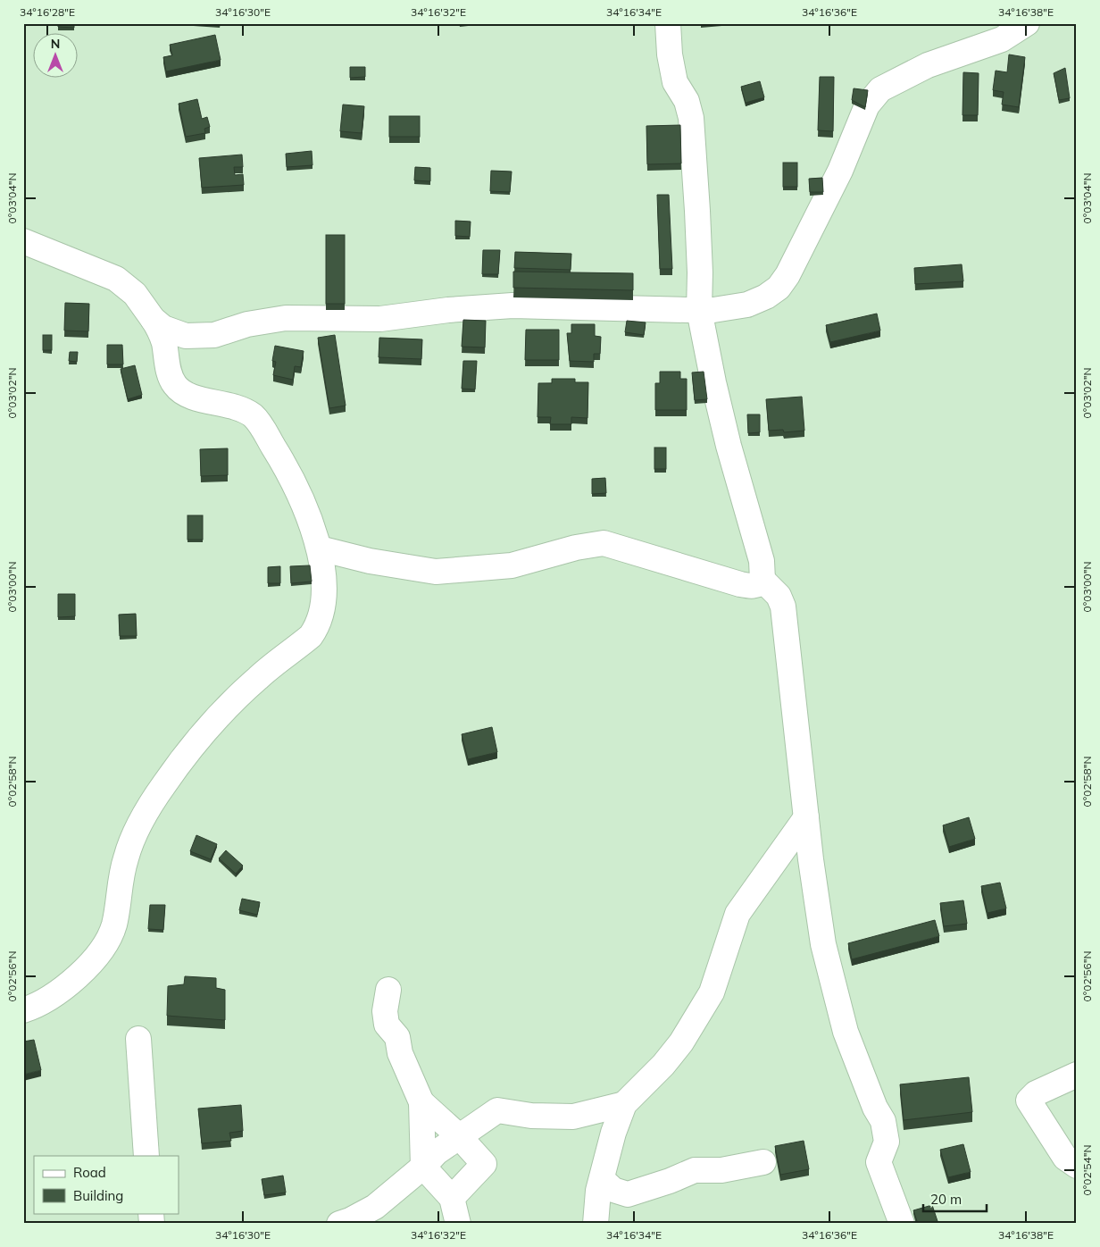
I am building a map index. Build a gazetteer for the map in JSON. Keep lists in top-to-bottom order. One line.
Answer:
{"legend":["Road","Building"],"scale_bar":"20 m","north":"top","coordinates":["34°16'28\"E","34°16'30\"E","34°16'32\"E","34°16'34\"E","34°16'36\"E","34°16'38\"E","0°03'04\"N","0°03'02\"N","0°03'00\"N","0°02'58\"N","0°02'56\"N","0°02'54\"N"]}
